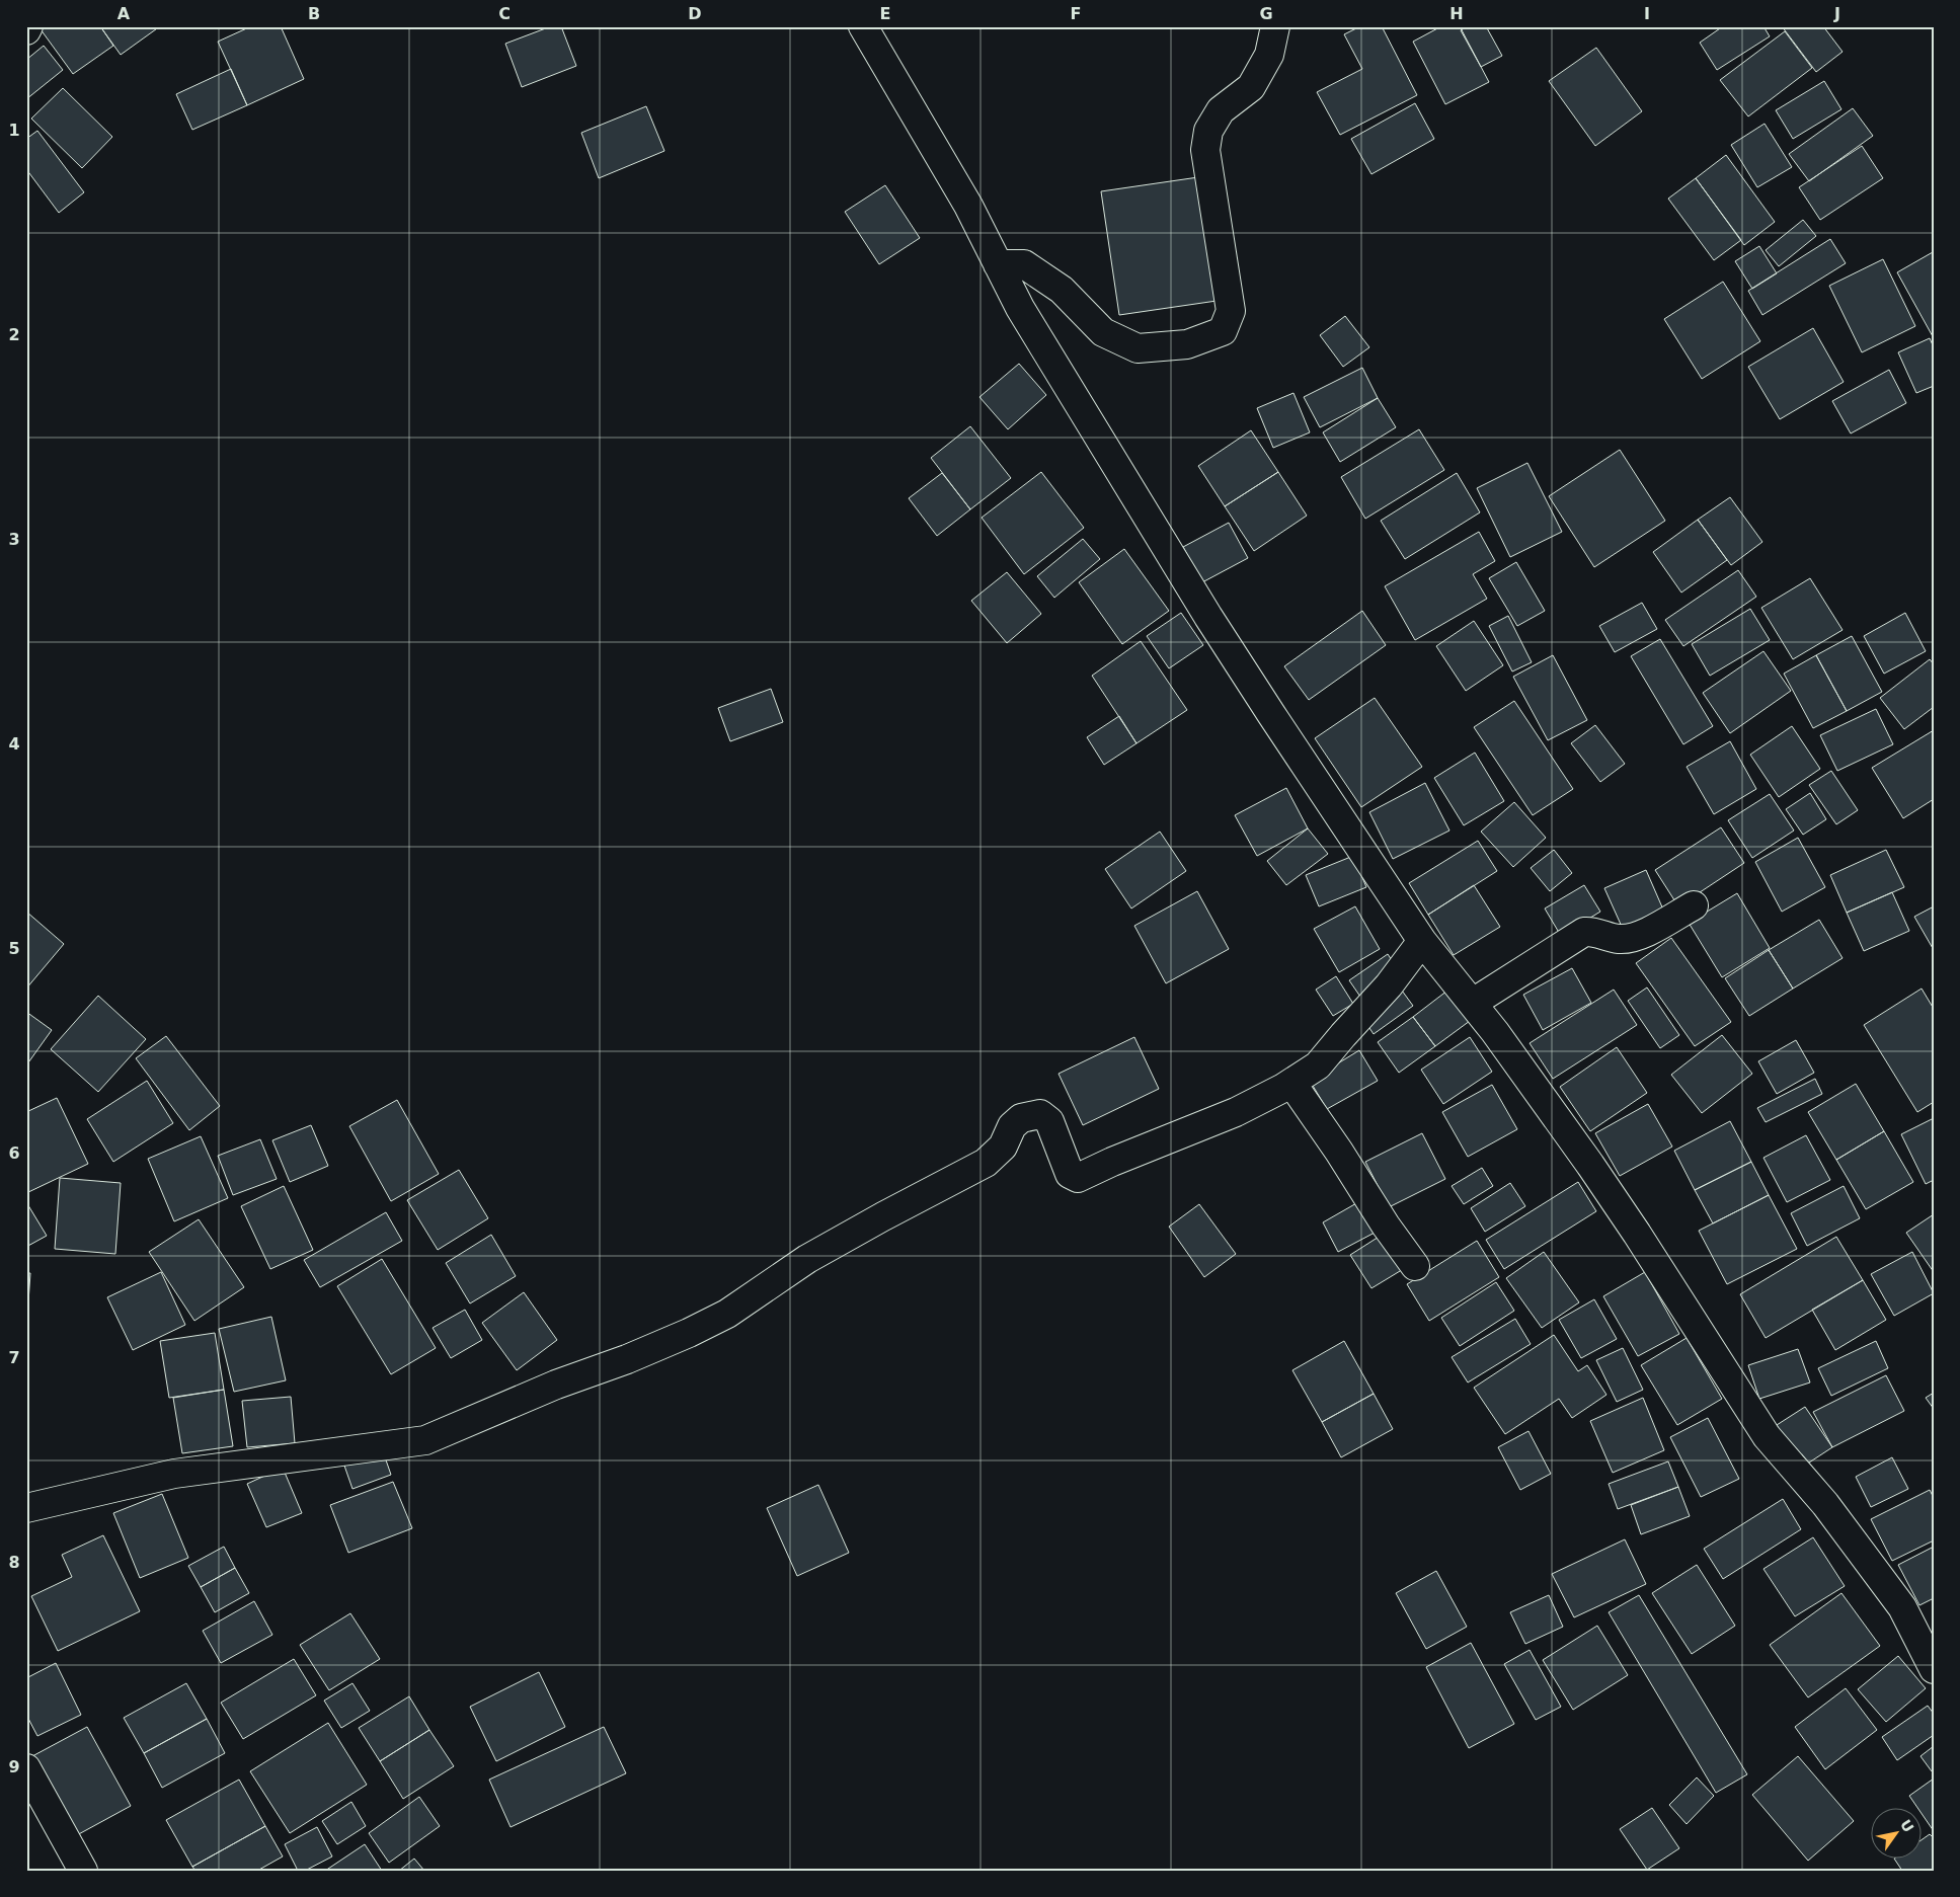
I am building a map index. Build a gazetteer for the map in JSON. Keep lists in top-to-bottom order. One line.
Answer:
{"north":"top right","grid":{"columns":["A","B","C","D","E","F","G","H","I","J"],"rows":["1","2","3","4","5","6","7","8","9"]}}
